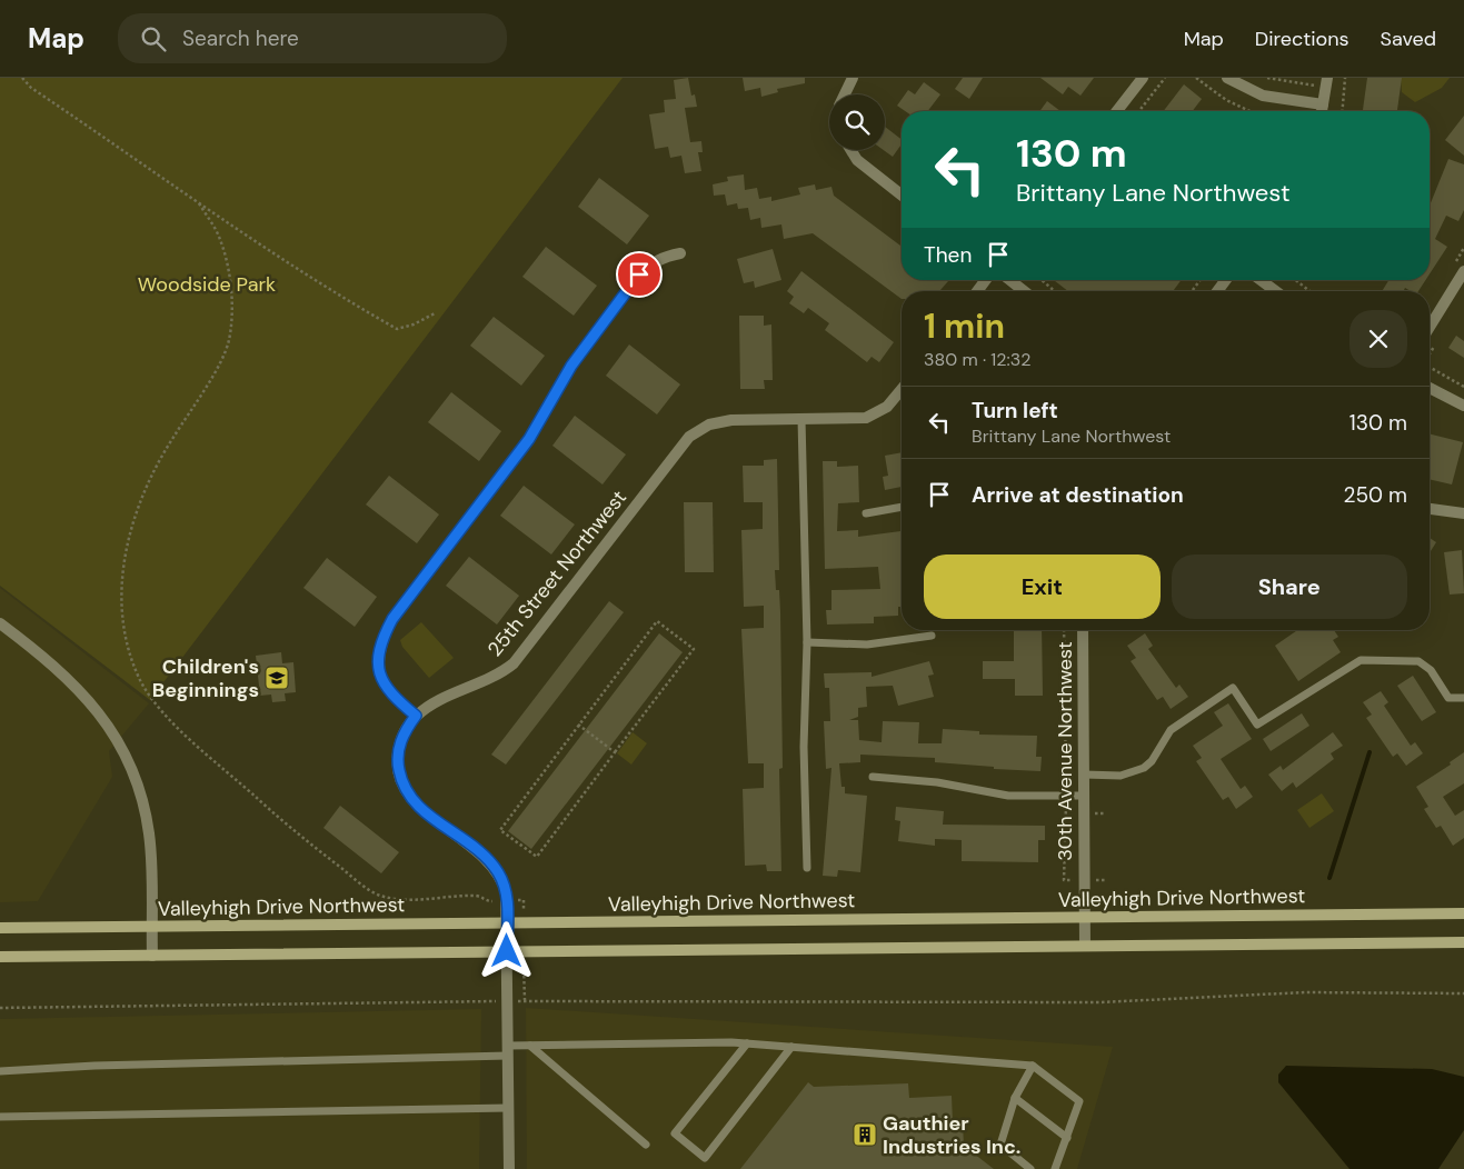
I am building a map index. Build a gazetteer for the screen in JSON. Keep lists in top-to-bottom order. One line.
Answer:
{"streets":{"main road":["Valleyhigh Drive Northwest"],"street":["25th Street Northwest","30th Avenue Northwest"]},"crossings":[["25th Street Northwest","Valleyhigh Drive Northwest"],["30th Avenue Northwest","Valleyhigh Drive Northwest"]],"parks":["Woodside Park"],"places":{"school or university":["Children's Beginnings"],"building":["Gauthier Industries Inc."]},"page":{"header":"Map","search":"Search here","nav":["Map","Directions","Saved"],"turn":["130 m","Brittany Lane Northwest"],"then":"Then","heading":["1 min","380 m · 12:32"],"list":[{"name":"Turn left","note":"Brittany Lane Northwest","value":"130 m"},{"name":"Arrive at destination","value":"250 m"}],"buttons":["Exit","Share"]}}
